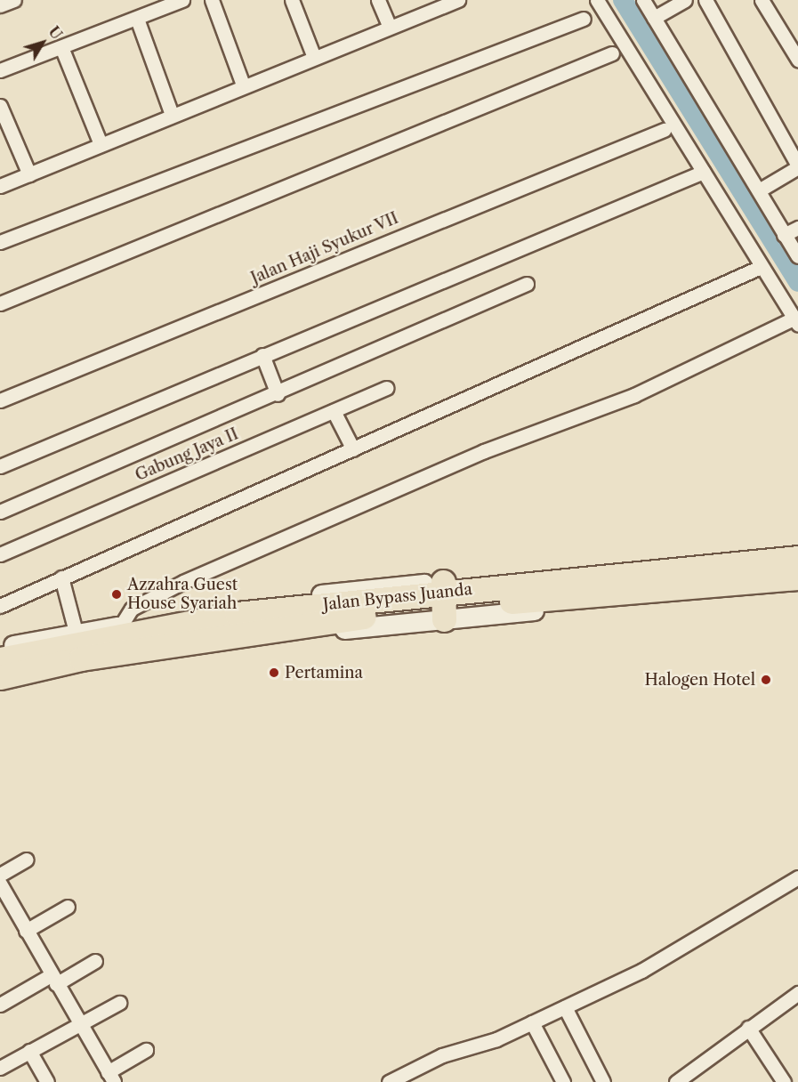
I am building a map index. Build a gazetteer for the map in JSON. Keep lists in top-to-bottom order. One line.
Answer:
{"streets":{"highway":["Jalan Bypass Juanda"],"street":["Jalan Haji Syukur VII","Gabung Jaya II"]},"places":["Azzahra Guest House Syariah","Pertamina","Halogen Hotel"],"north":"top right"}
